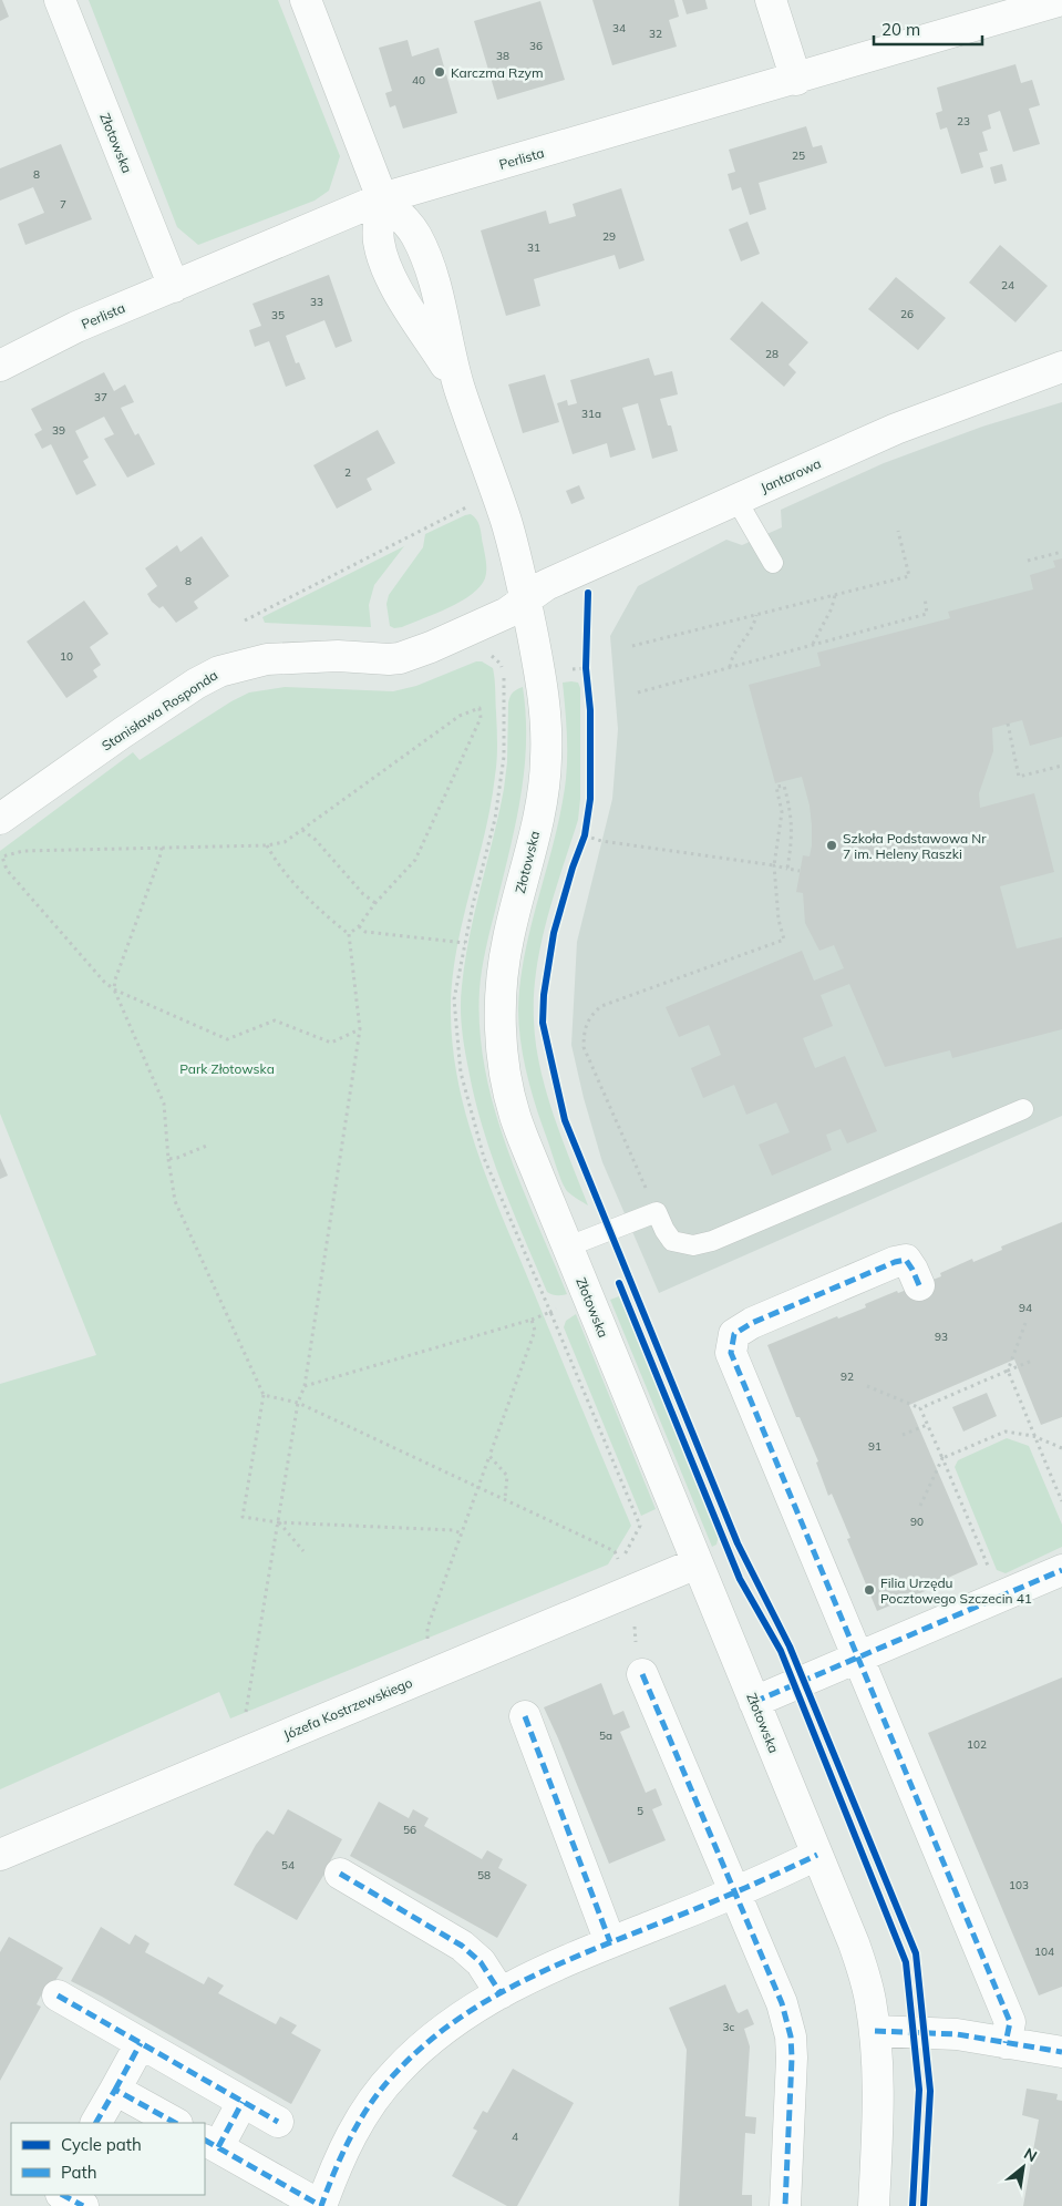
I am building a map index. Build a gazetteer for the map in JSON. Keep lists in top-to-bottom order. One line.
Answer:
{"streets":{"street":["Złotowska","Perlista","Jantarowa","Stanisława Rosponda","Józefa Kostrzewskiego"]},"crossings":[["Złotowska","Perlista"],["Złotowska","Jantarowa"],["Złotowska","Stanisława Rosponda"],["Złotowska","Józefa Kostrzewskiego"],["Jantarowa","Stanisława Rosponda"]],"parks":["Park Złotowska"],"places":["Karczma Rzym","Szkoła Podstawowa Nr 7 im. Heleny Raszki","Filia Urzędu Pocztowego Szczecin 41"],"house_numbers":["34","32","36","38","40","23","25","8","7","29","31","24","33","26","35","28","37","31a","39","2","8","10","94","93","92","91","90","5a","102","5","56","54","58","103","104","3c","4"],"legend":["Cycle path","Path"],"scale_bar":"20 m","north":"top right"}
